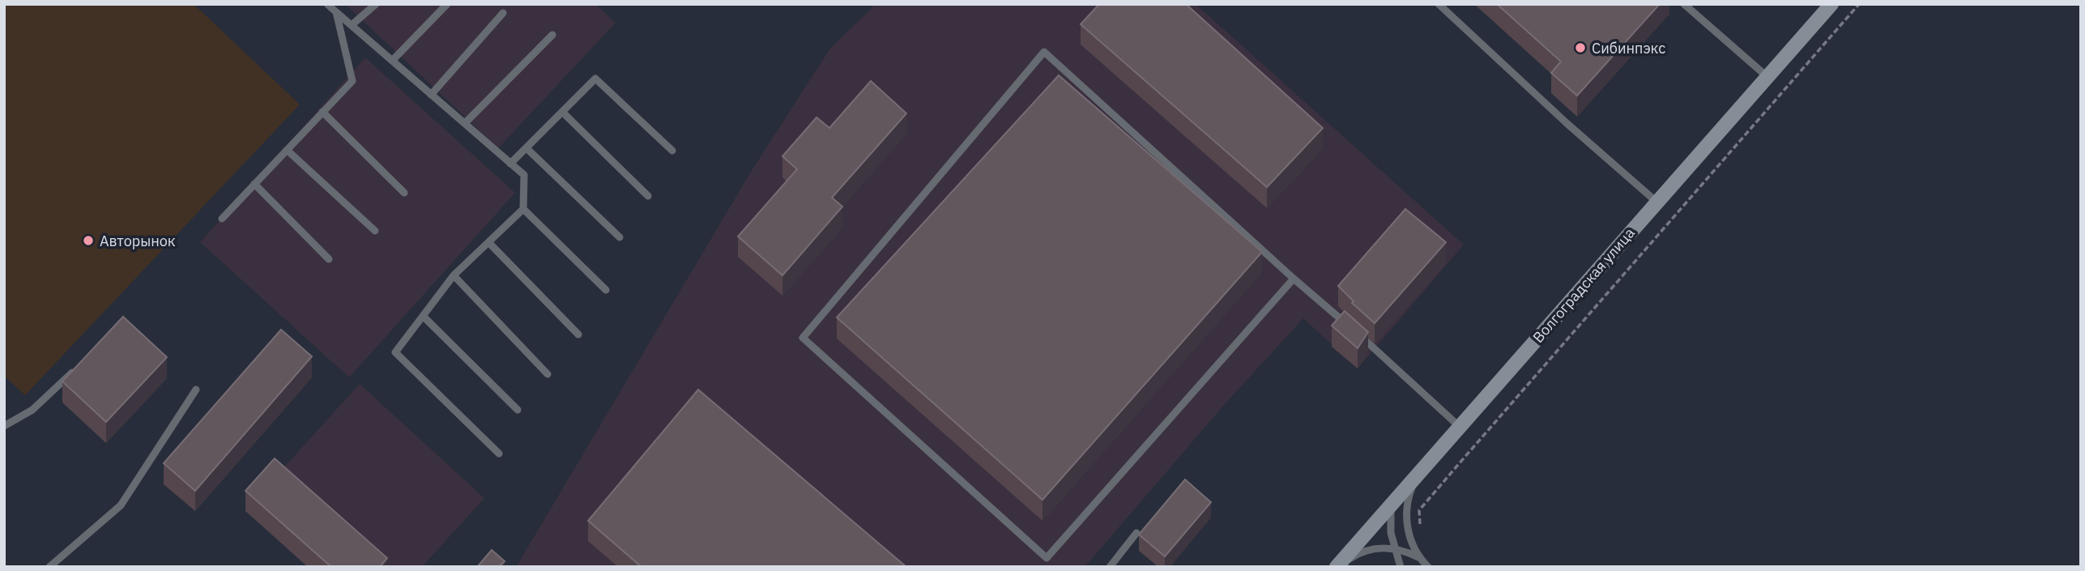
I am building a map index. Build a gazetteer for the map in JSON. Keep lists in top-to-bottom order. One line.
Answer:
{"streets":{"main road":["Волгоградская улица"]},"places":["Сибинпэкс","Авторынок"]}
